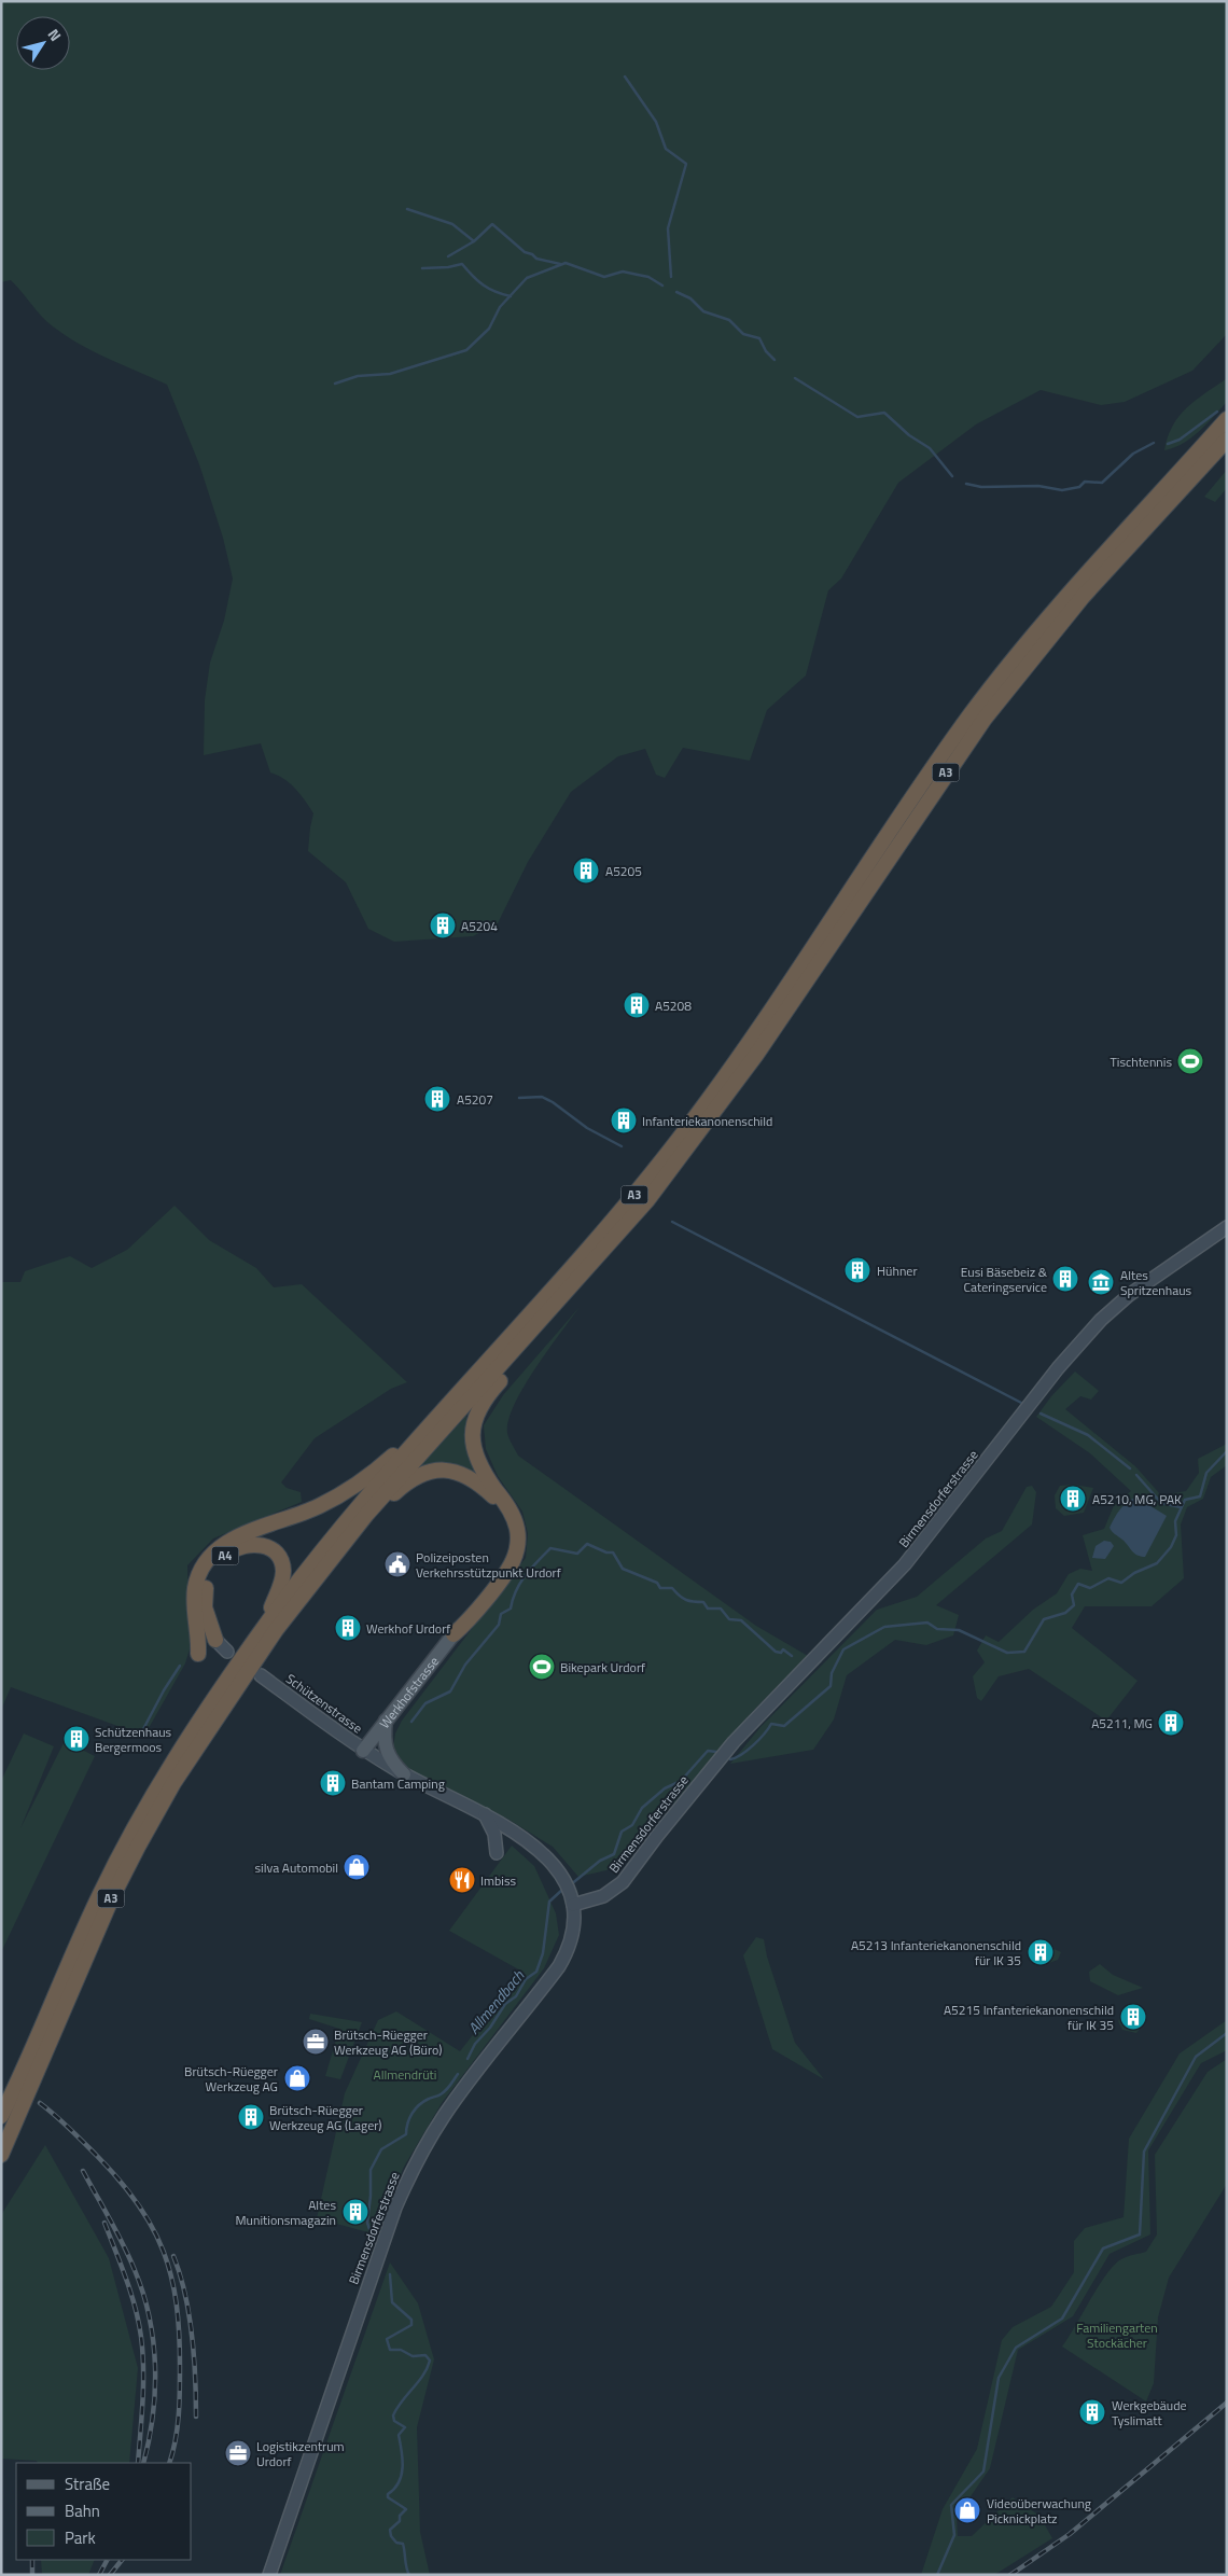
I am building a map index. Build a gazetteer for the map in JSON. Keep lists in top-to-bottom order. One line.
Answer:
{"streets":{"highway":["A3","A4"],"main road":["Birmensdorferstrasse","Werkhofstrasse","Schützenstrasse"]},"crossings":[["A3","A4"],["Birmensdorferstrasse","Schützenstrasse"],["Werkhofstrasse","Schützenstrasse"]],"water":["Allmendbach"],"parks":["Allmendrüti","Familiengarten Stockächer"],"places":{"building":["A5205","A5204","A5208","A5207","Infanteriekanonenschild","Hühner","Eusi Bäsebeiz & Cateringservice","A5210, MG, PAK","Werkhof Urdorf","A5211, MG","Schützenhaus Bergermoos","Bantam Camping","A5213 Infanteriekanonenschild für IK 35","A5215 Infanteriekanonenschild für IK 35","Brütsch-Rüegger Werkzeug AG (Lager)","Altes Munitionsmagazin","Werkgebäude Tyslimatt"],"sports":["Tischtennis","Bikepark Urdorf"],"museum":["Altes Spritzenhaus"],"public building":["Polizeiposten Verkehrsstützpunkt Urdorf"],"shop":["silva Automobil","Brütsch-Rüegger Werkzeug AG","Videoüberwachung Picknickplatz"],"restaurant":["Imbiss"],"office":["Brütsch-Rüegger Werkzeug AG (Büro)","Logistikzentrum Urdorf"]},"legend":["Straße","Bahn","Park"],"north":"top right"}
